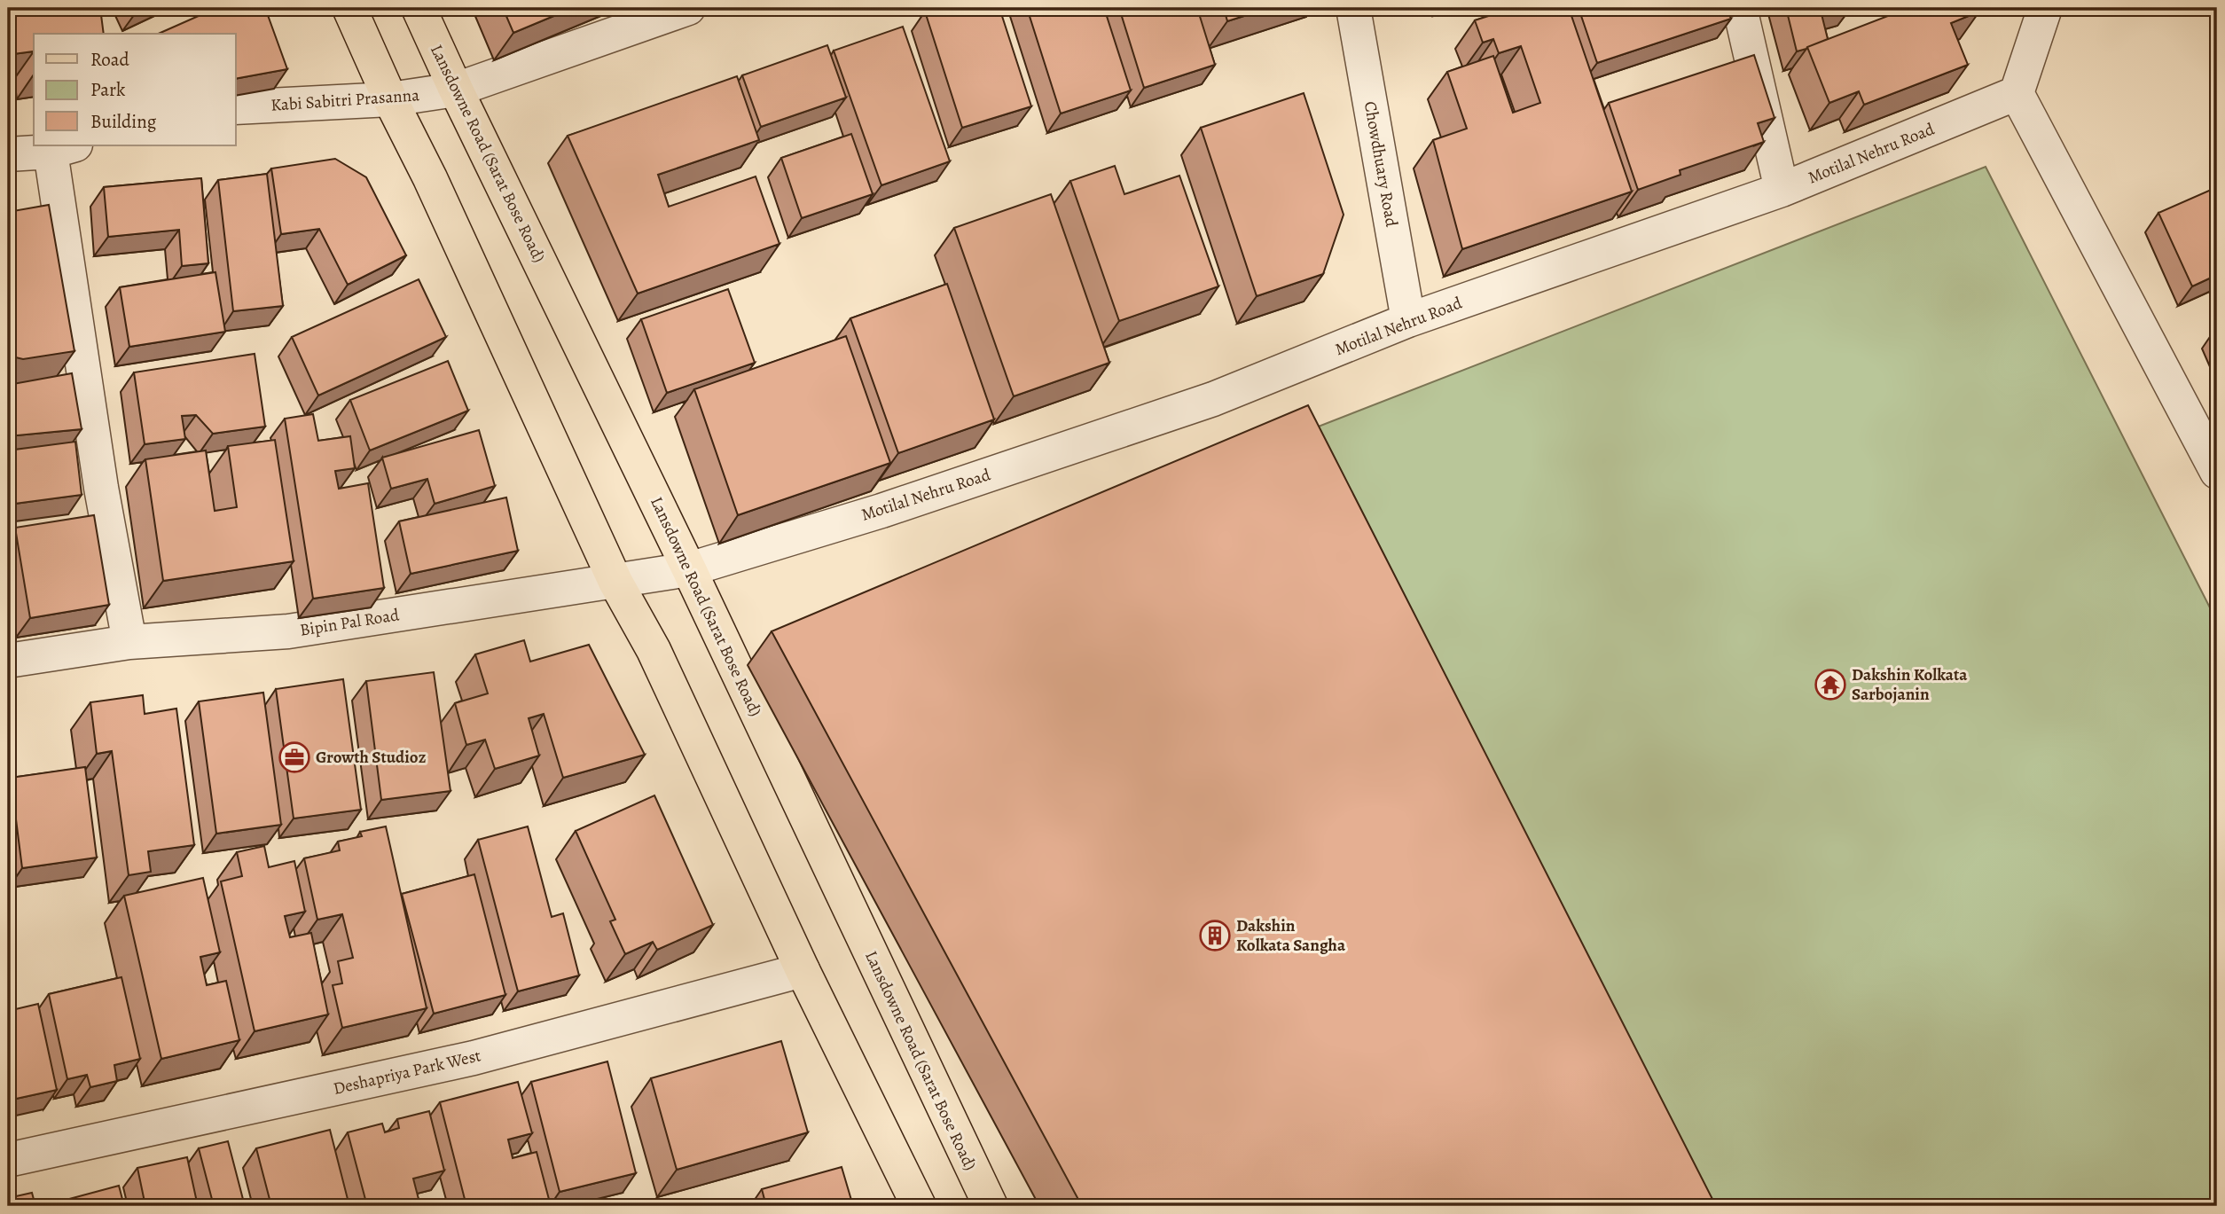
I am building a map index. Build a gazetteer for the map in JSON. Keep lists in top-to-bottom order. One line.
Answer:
{"streets":{"main road":["Lansdowne Road (Sarat Bose Road)"],"street":["Kabi Sabitri Prasanna","Motilal Nehru Road","Chowdhuary Road","Bipin Pal Road","Deshapriya Park West"]},"crossings":[["Kabi Sabitri Prasanna","Lansdowne Road (Sarat Bose Road)"],["Lansdowne Road (Sarat Bose Road)","Motilal Nehru Road"],["Lansdowne Road (Sarat Bose Road)","Bipin Pal Road"],["Motilal Nehru Road","Chowdhuary Road"],["Motilal Nehru Road","Bipin Pal Road"]],"places":{"temple":["Dakshin Kolkata Sarbojanin"],"office":["Growth Studioz"],"building":["Dakshin Kolkata Sangha"]},"legend":["Road","Park","Building"]}
